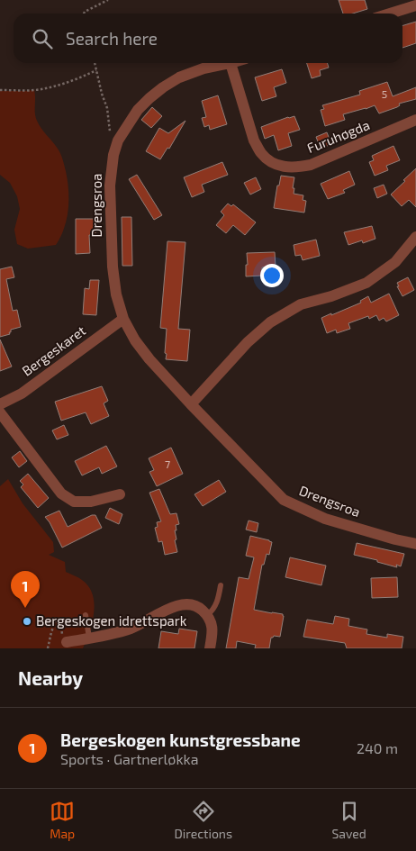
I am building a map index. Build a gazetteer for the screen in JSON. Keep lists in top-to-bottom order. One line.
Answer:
{"streets":{"street":["Furuhøgda","Drengsroa","Bergeskaret"]},"crossings":[["Furuhøgda","Drengsroa"],["Drengsroa","Bergeskaret"]],"places":["Bergeskogen idrettspark"],"house_numbers":["5","7"],"page":{"search":"Search here","pins":"1","heading":"Nearby","list":[{"mark":"1","name":"Bergeskogen kunstgressbane","note":"Sports · Gartnerløkka","value":"240 m"}],"nav":["Map","Directions","Saved"]}}
